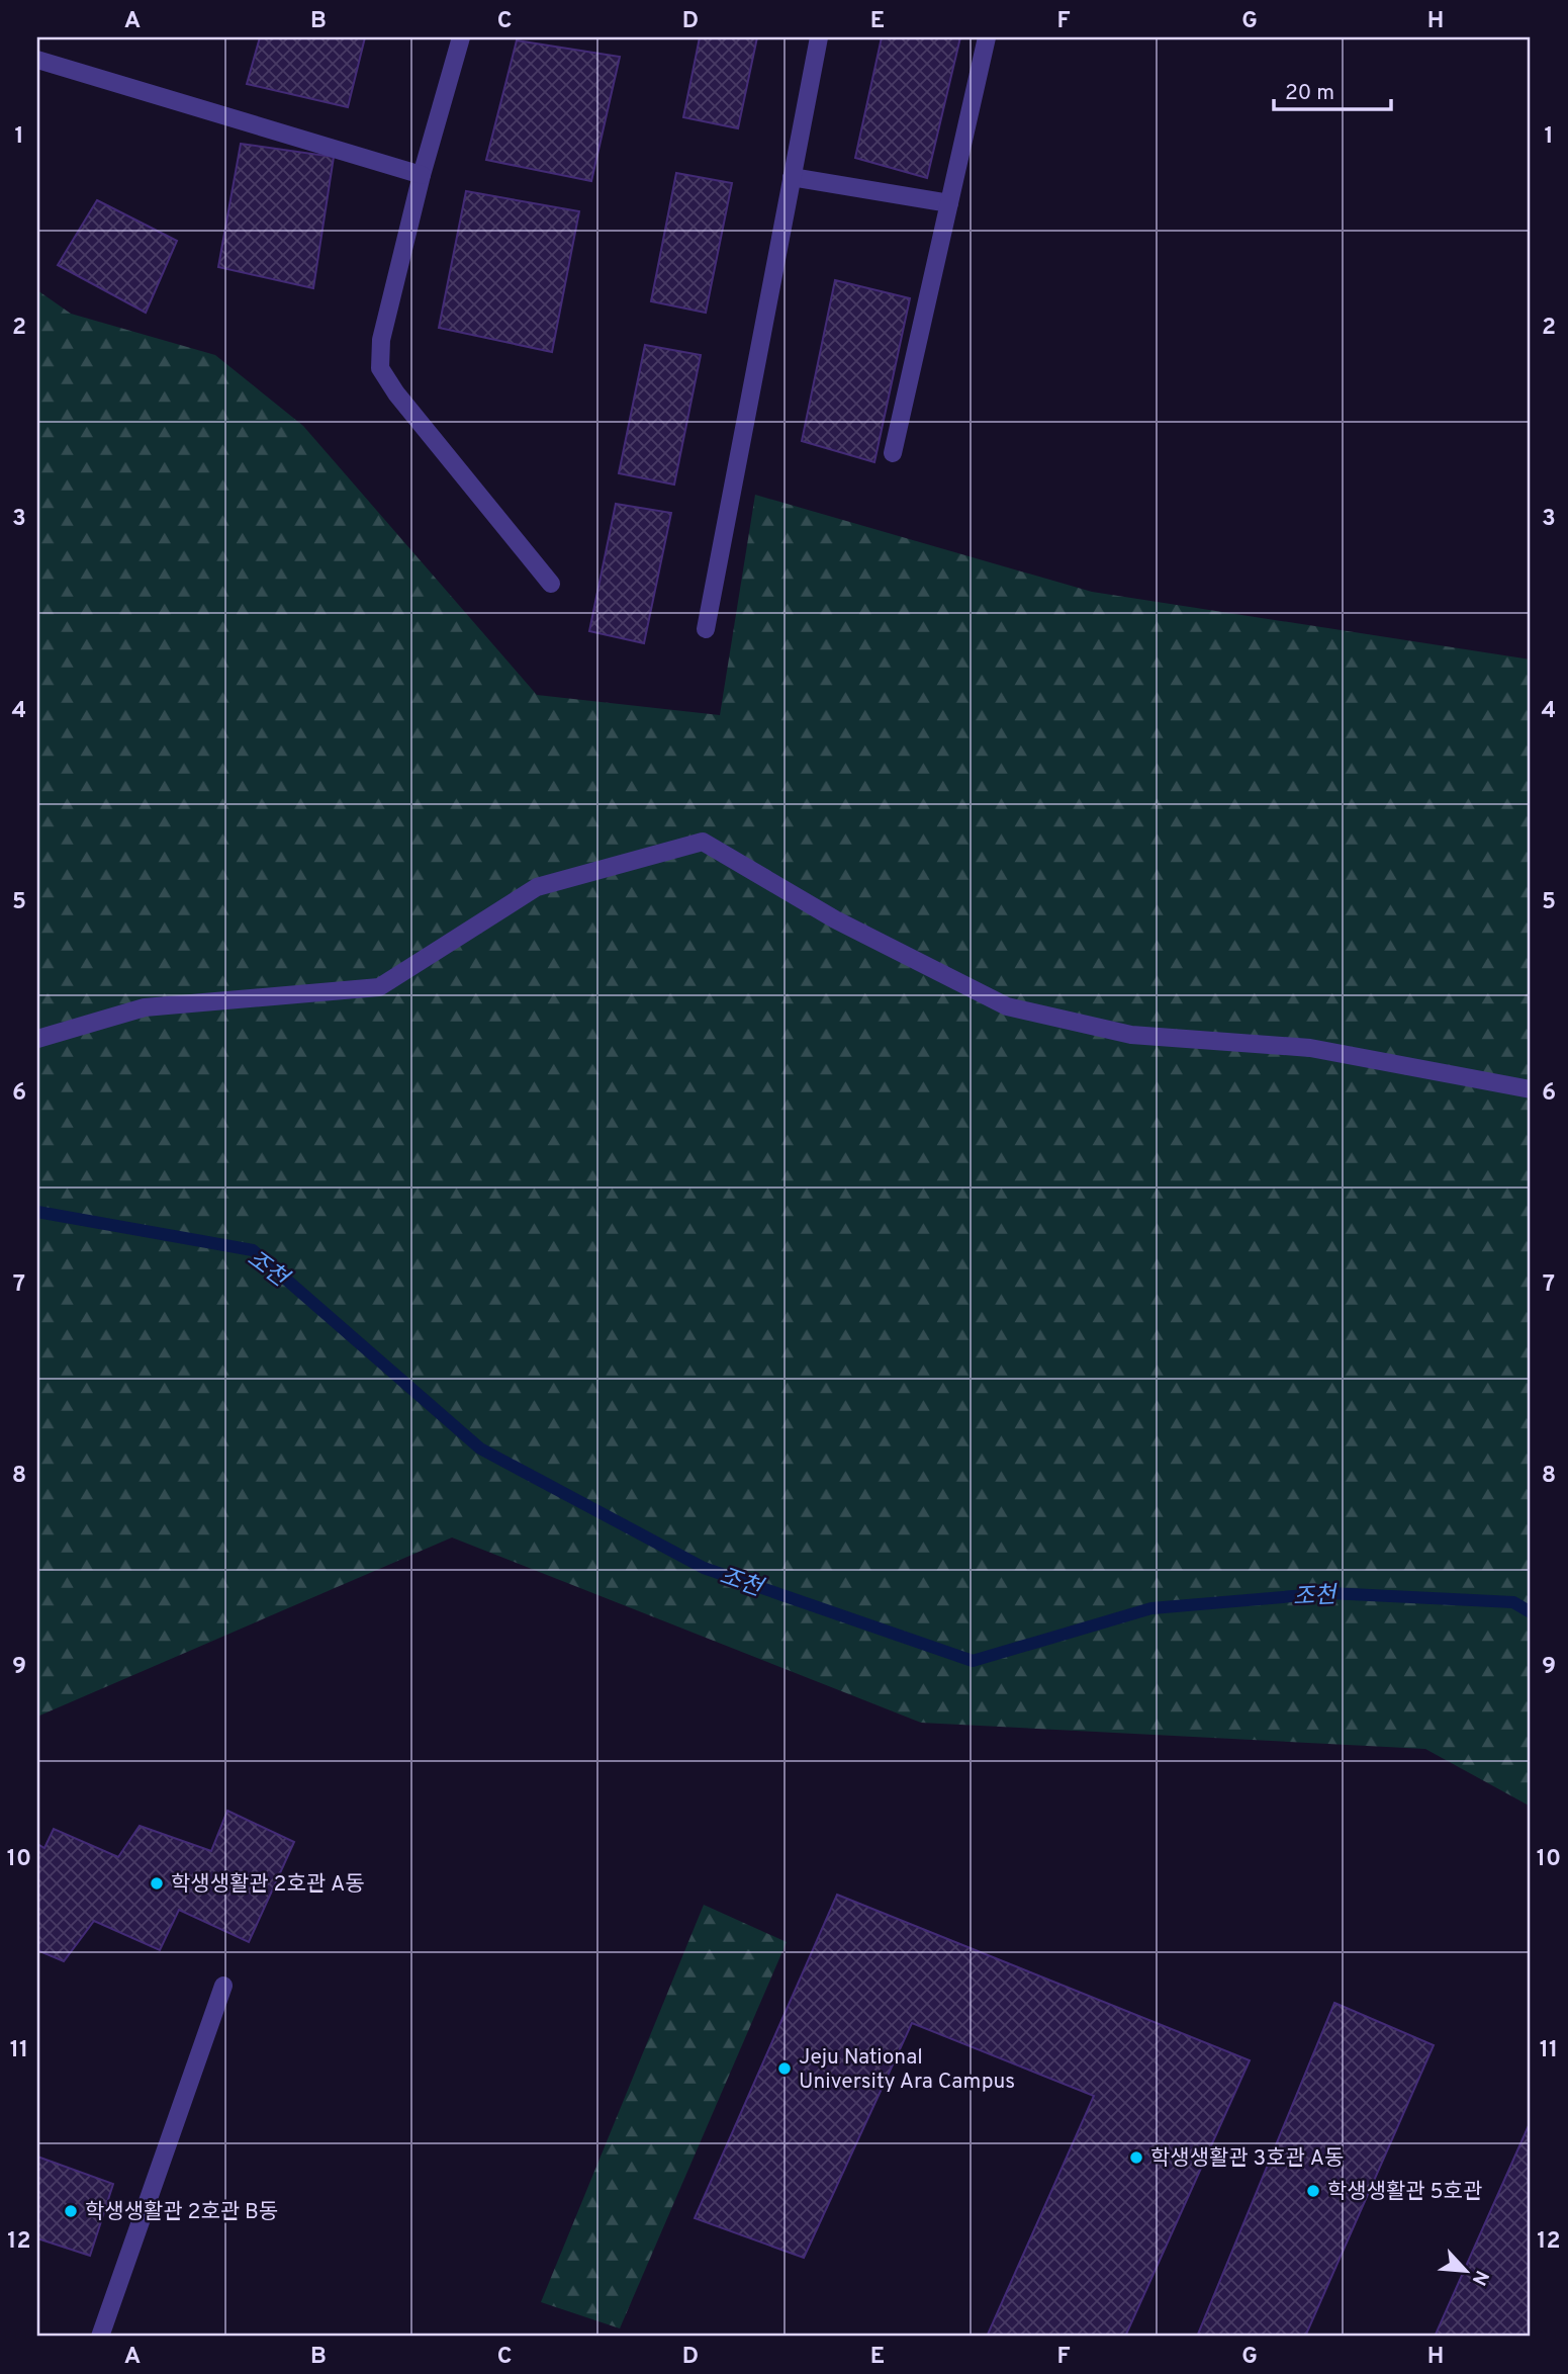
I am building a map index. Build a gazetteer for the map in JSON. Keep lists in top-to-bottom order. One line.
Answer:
{"water":["조천"],"places":["학생생활관 2호관 A동","Jeju National University Ara Campus","학생생활관 3호관 A동","학생생활관 5호관","학생생활관 2호관 B동"],"scale_bar":"20 m","north":"bottom right","grid":{"columns":["A","B","C","D","E","F","G","H"],"rows":["1","2","3","4","5","6","7","8","9","10","11","12"]}}
